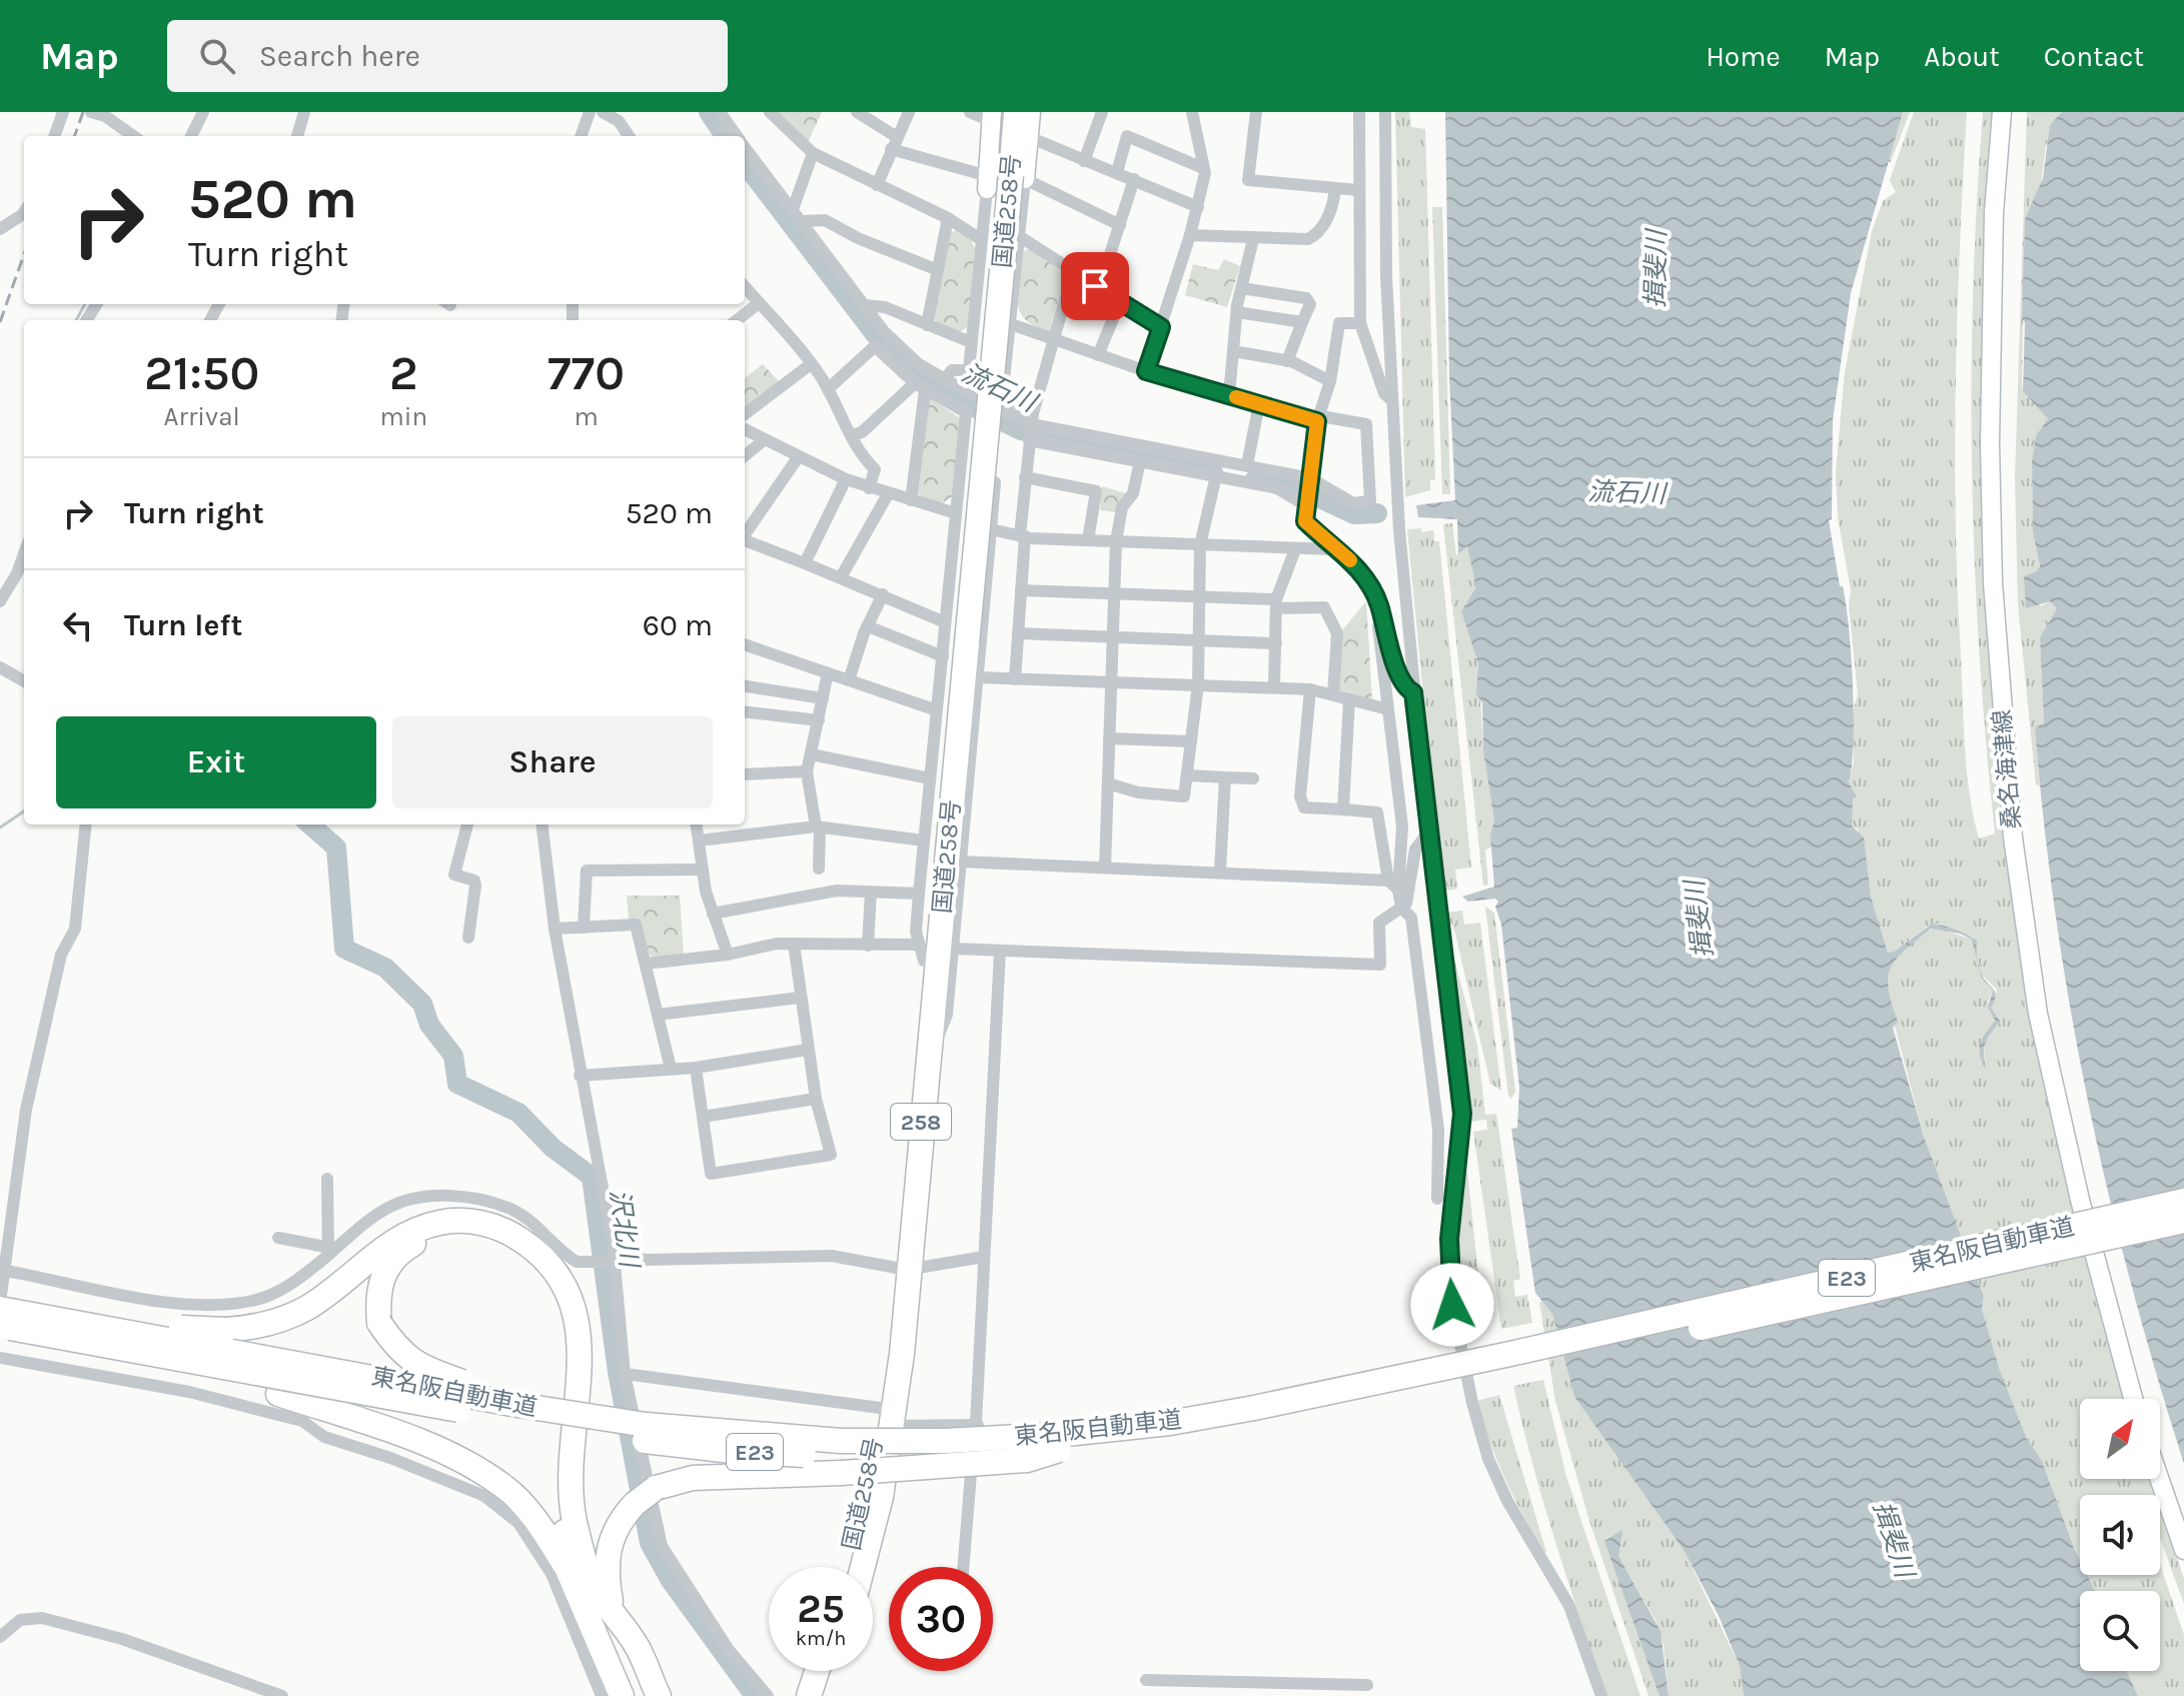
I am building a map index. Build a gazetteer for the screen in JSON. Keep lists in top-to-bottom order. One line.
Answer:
{"streets":{"highway":["国道258号","258","東名阪自動車道","E23"],"main road":["桑名海津線"]},"water":["揖斐川","流石川","沢北川"],"north":"top right","page":{"header":"Map","search":"Search here","nav":["Home","Map","About","Contact"],"turn":["520 m","Turn right"],"eta":["21:50","Arrival","2","min","770","m"],"list":[{"name":"Turn right","value":"520 m"},{"name":"Turn left","value":"60 m"}],"buttons":["Exit","Share"],"speed":"25 km/h","limit":"30"}}
